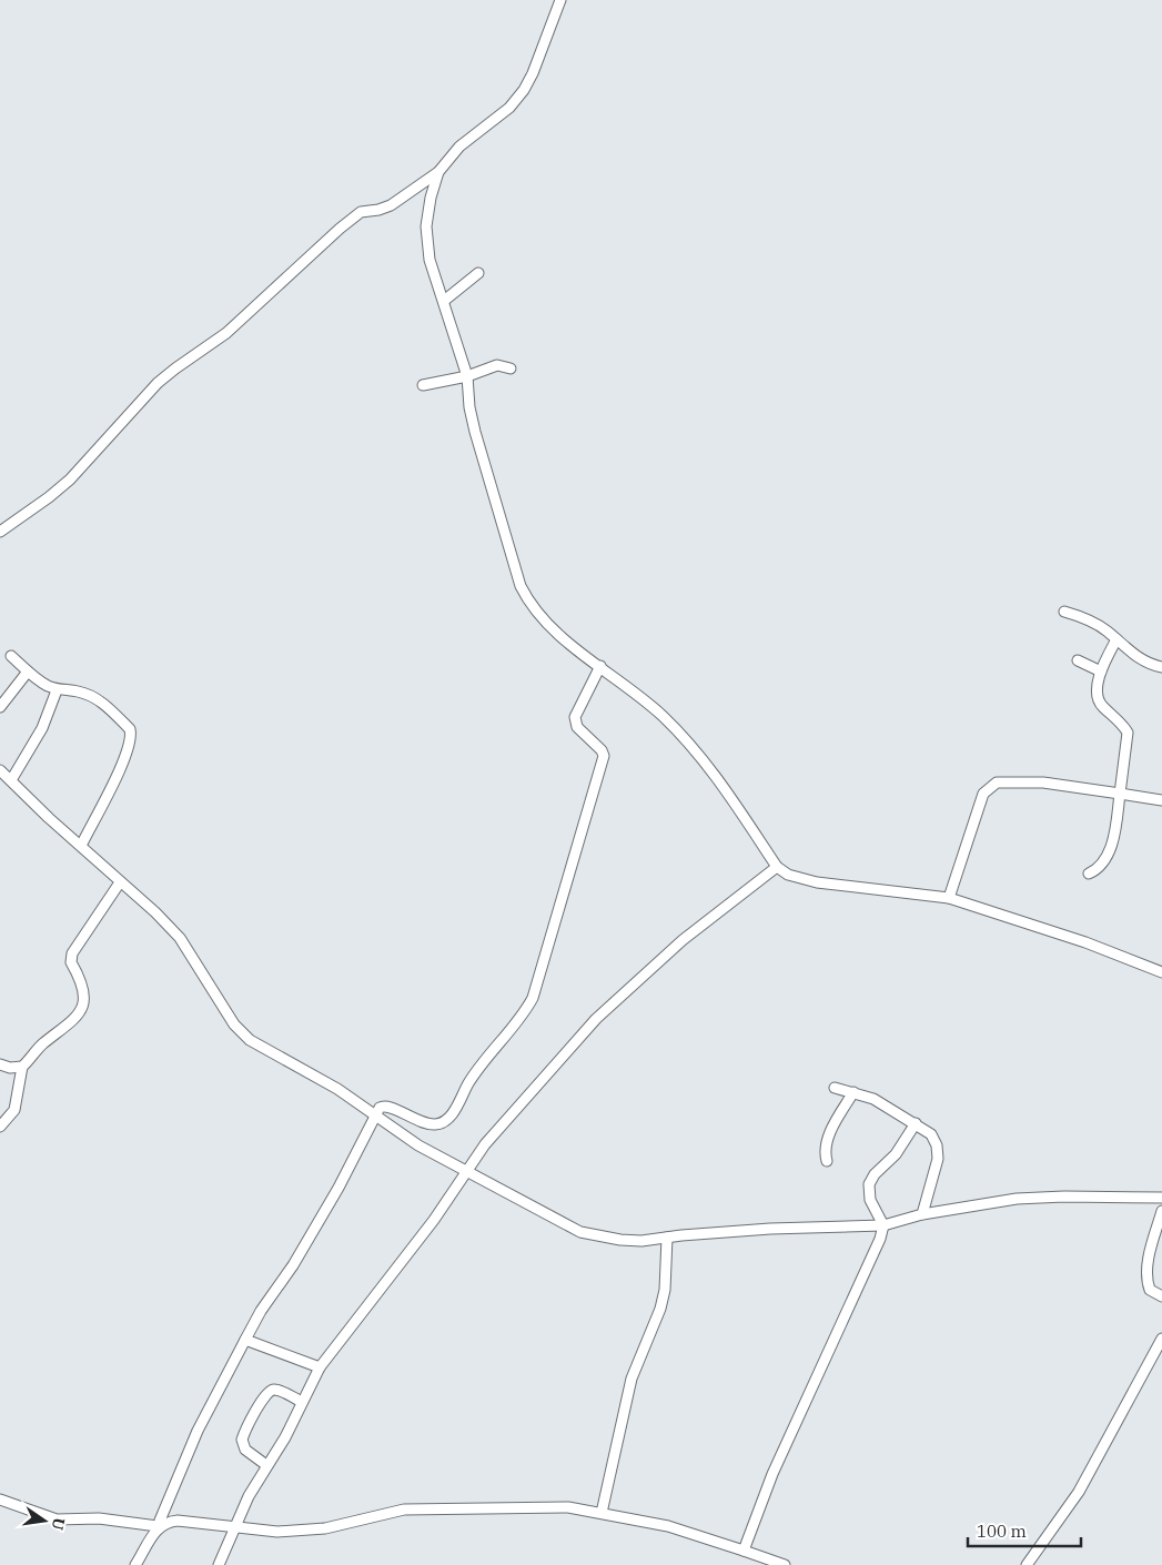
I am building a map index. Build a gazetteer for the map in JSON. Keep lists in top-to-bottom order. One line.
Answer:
{"scale_bar":"100 m","north":"right"}
